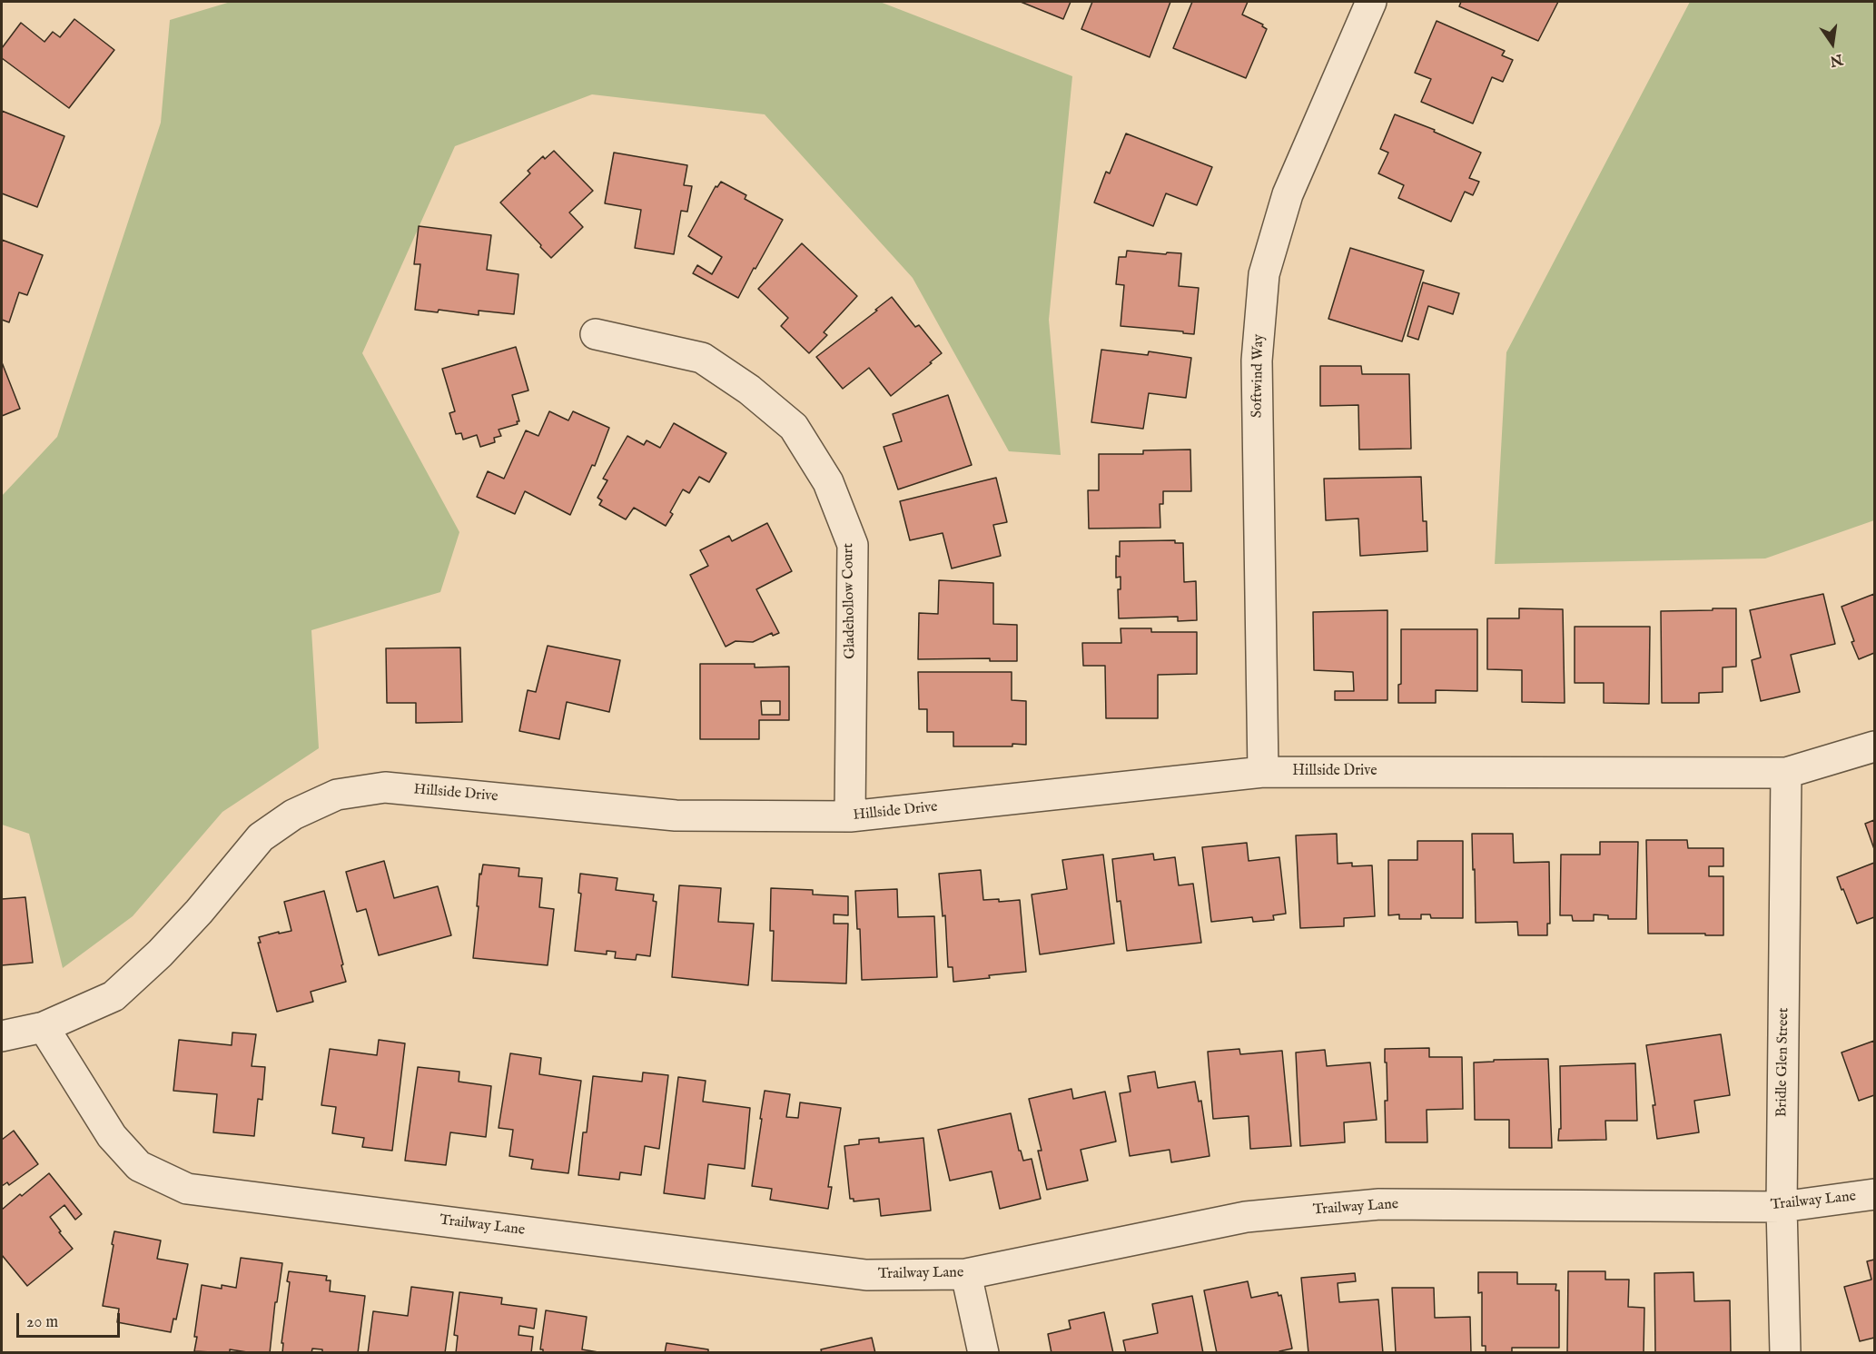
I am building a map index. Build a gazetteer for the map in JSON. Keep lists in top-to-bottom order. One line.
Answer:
{"streets":{"street":["Softwind Way","Gladehollow Court","Hillside Drive","Bridle Glen Street","Trailway Lane"]},"crossings":[["Softwind Way","Hillside Drive"],["Gladehollow Court","Hillside Drive"],["Hillside Drive","Bridle Glen Street"],["Hillside Drive","Trailway Lane"],["Bridle Glen Street","Trailway Lane"]],"scale_bar":"20 m","north":"bottom"}
